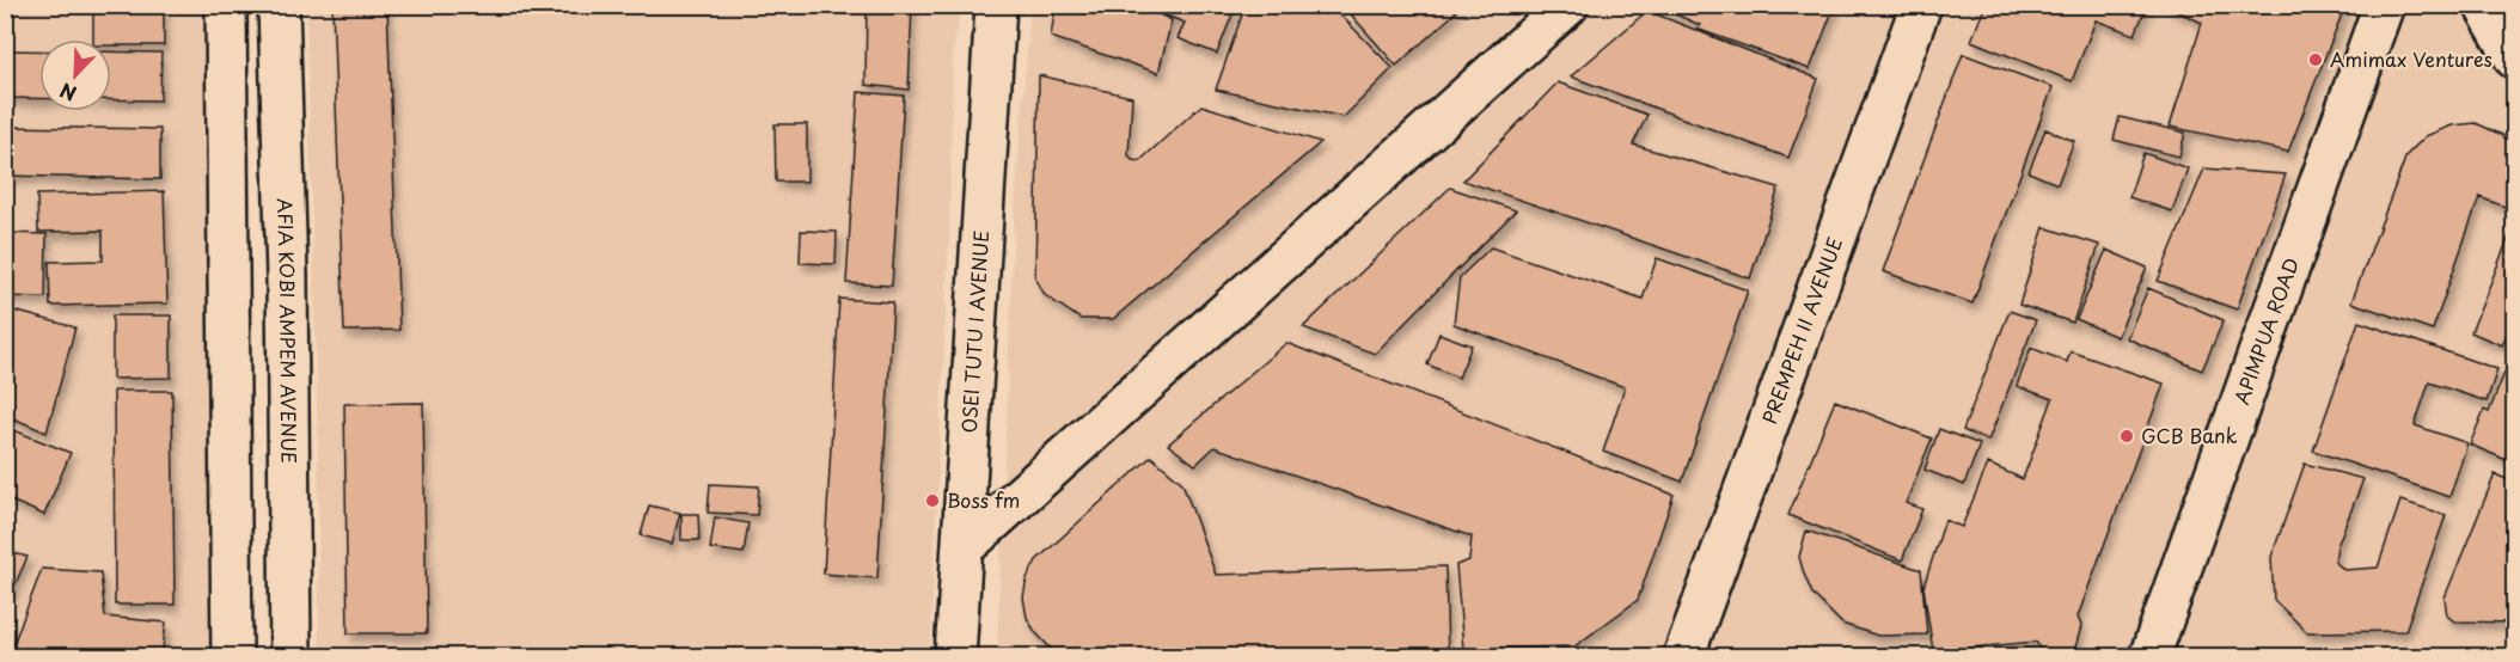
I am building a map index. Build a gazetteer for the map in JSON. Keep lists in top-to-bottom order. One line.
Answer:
{"streets":{"street":["AFIA KOBI AMPEM AVENUE","OSEI TUTU I AVENUE","PREMPEH II AVENUE","APIMPUA ROAD"]},"places":["Amimax Ventures","GCB Bank","Boss fm"],"north":"bottom left"}
